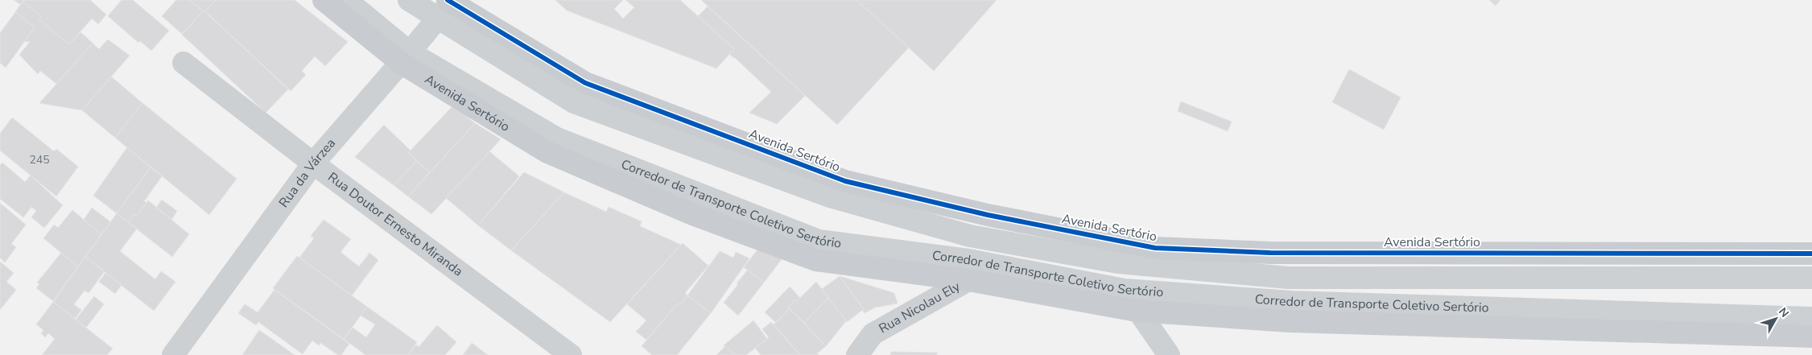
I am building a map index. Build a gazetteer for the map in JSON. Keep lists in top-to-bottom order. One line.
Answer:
{"streets":{"main road":["Avenida Sertório"],"street":["Rua da Várzea","Corredor de Transporte Coletivo Sertório","Rua Doutor Ernesto Miranda","Rua Nicolau Ely"]},"crossings":[["Avenida Sertório","Rua da Várzea"],["Avenida Sertório","Corredor de Transporte Coletivo Sertório"],["Avenida Sertório","Rua Nicolau Ely"],["Rua da Várzea","Corredor de Transporte Coletivo Sertório"],["Rua da Várzea","Rua Doutor Ernesto Miranda"]],"house_numbers":["245"],"north":"top right"}
